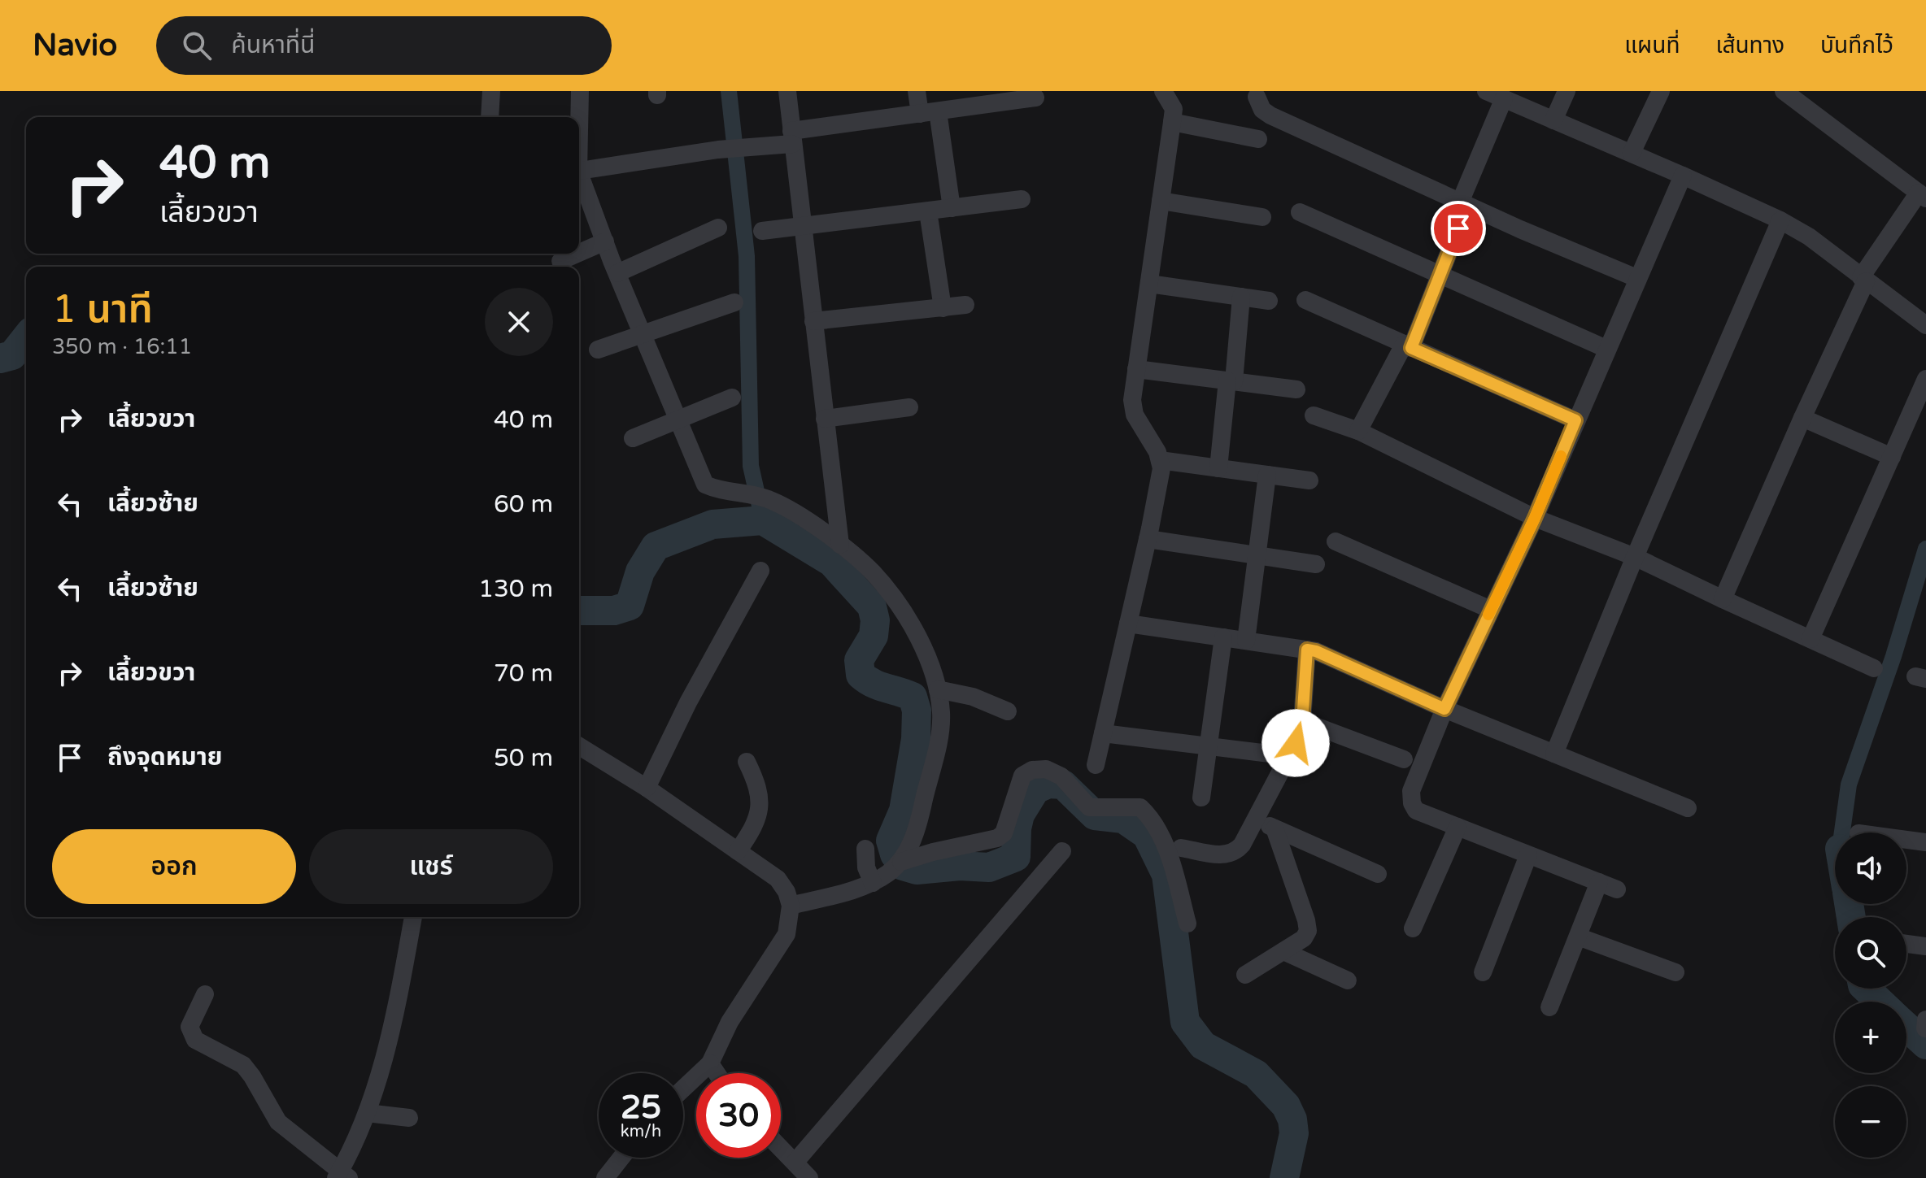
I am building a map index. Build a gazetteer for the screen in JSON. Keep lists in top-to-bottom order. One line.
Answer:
{"page":{"header":"Navio","search":"ค้นหาที่นี่","nav":["แผนที่","เส้นทาง","บันทึกไว้"],"turn":["40 m","เลี้ยวขวา"],"heading":["1 นาที","350 m · 16:11"],"list":[{"name":"เลี้ยวขวา","value":"40 m"},{"name":"เลี้ยวซ้าย","value":"60 m"},{"name":"เลี้ยวซ้าย","value":"130 m"},{"name":"เลี้ยวขวา","value":"70 m"},{"name":"ถึงจุดหมาย","value":"50 m"}],"buttons":["ออก","แชร์"],"map_buttons":["+","−"],"speed":"25 km/h","limit":"30"}}
